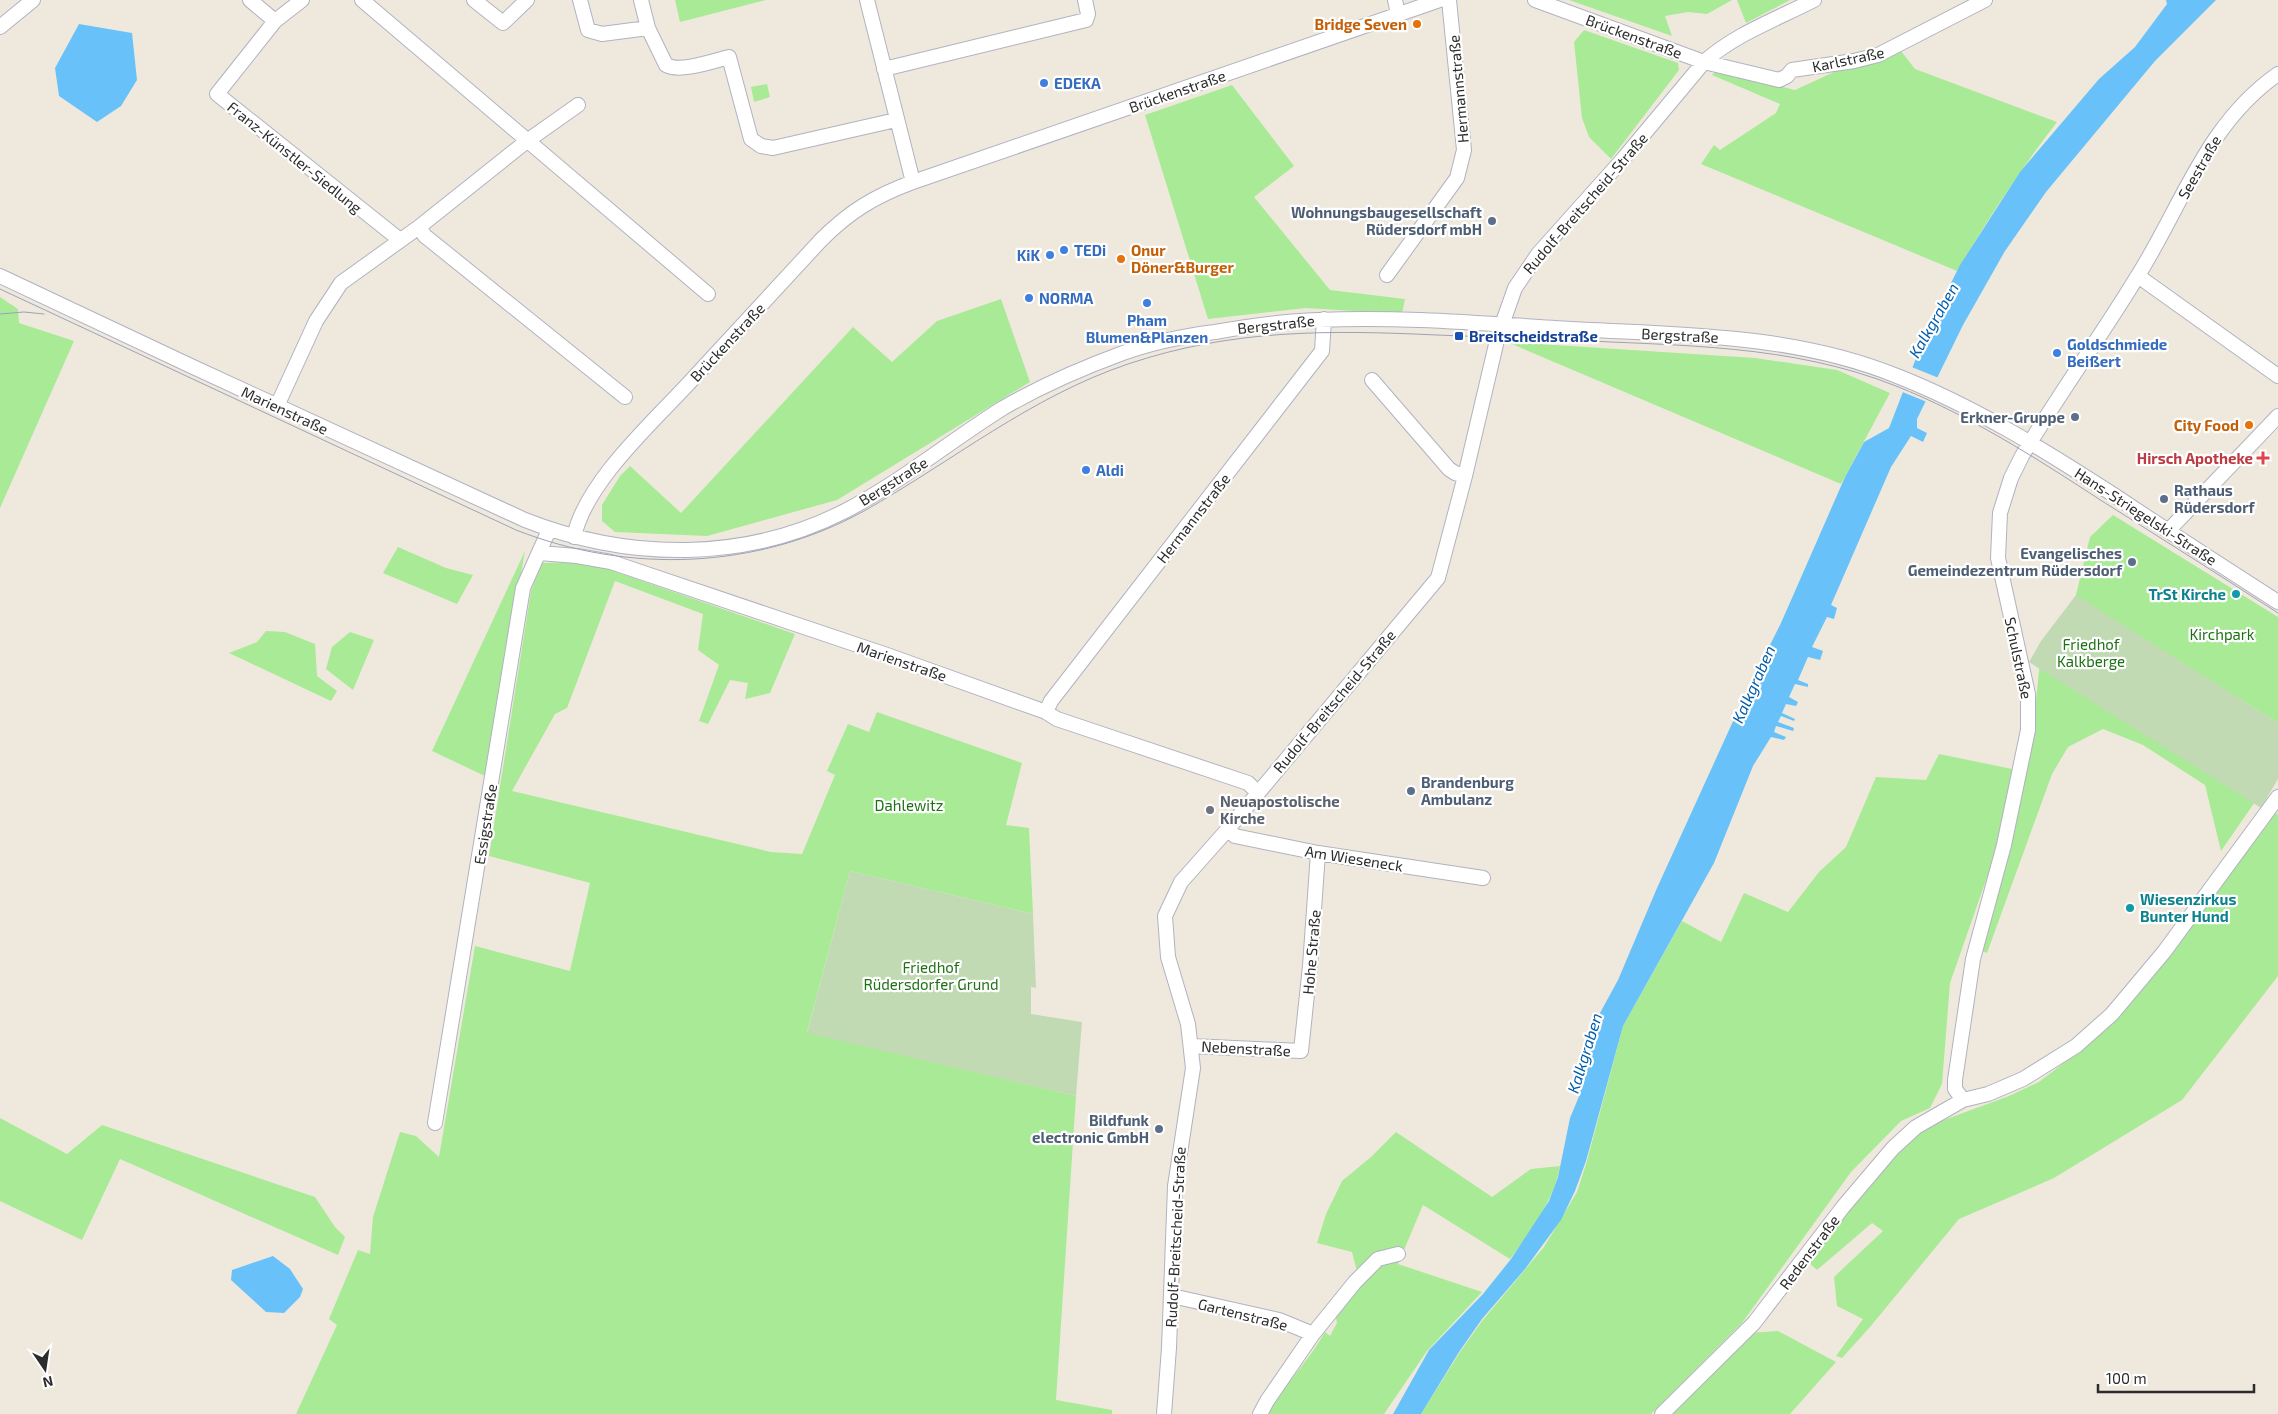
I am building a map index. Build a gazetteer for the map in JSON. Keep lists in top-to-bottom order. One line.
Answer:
{"streets":{"street":["Brückenstraße","Karlstraße","Hermannstraße","Franz-Künstler-Siedlung","Seestraße","Rudolf-Breitscheid-Straße","Bergstraße","Marienstraße","Hans-Striegelski-Straße","Schulstraße","Essigstraße","Am Wieseneck","Hohe Straße","Nebenstraße","Redenstraße","Gartenstraße"]},"crossings":[["Brückenstraße","Karlstraße"],["Brückenstraße","Rudolf-Breitscheid-Straße"],["Brückenstraße","Bergstraße"],["Brückenstraße","Marienstraße"],["Karlstraße","Rudolf-Breitscheid-Straße"],["Hermannstraße","Bergstraße"],["Hermannstraße","Marienstraße"],["Seestraße","Schulstraße"],["Rudolf-Breitscheid-Straße","Bergstraße"],["Rudolf-Breitscheid-Straße","Marienstraße"],["Rudolf-Breitscheid-Straße","Am Wieseneck"],["Rudolf-Breitscheid-Straße","Nebenstraße"],["Rudolf-Breitscheid-Straße","Gartenstraße"],["Bergstraße","Marienstraße"],["Bergstraße","Hans-Striegelski-Straße"],["Marienstraße","Essigstraße"],["Hans-Striegelski-Straße","Schulstraße"],["Schulstraße","Redenstraße"],["Am Wieseneck","Hohe Straße"],["Hohe Straße","Nebenstraße"]],"water":["Kalkgraben"],"parks":["Kirchpark","Friedhof Kalkberge","Dahlewitz","Friedhof Rüdersdorfer Grund"],"places":{"other":["Bridge Seven","EDEKA","Wohnungsbaugesellschaft Rüdersdorf mbH","TEDi","KiK","Onur Döner&Burger","NORMA","Pham Blumen&Planzen","Goldschmiede Beißert","Erkner-Gruppe","City Food","Aldi","Rathaus Rüdersdorf","Evangelisches Gemeindezentrum Rüdersdorf","TrSt Kirche","Brandenburg Ambulanz","Neuapostolische Kirche","Wiesenzirkus Bunter Hund","Bildfunk electronic GmbH"],"transit":["Breitscheidstraße"],"health":["Hirsch Apotheke"]},"scale_bar":"100 m","north":"bottom"}
